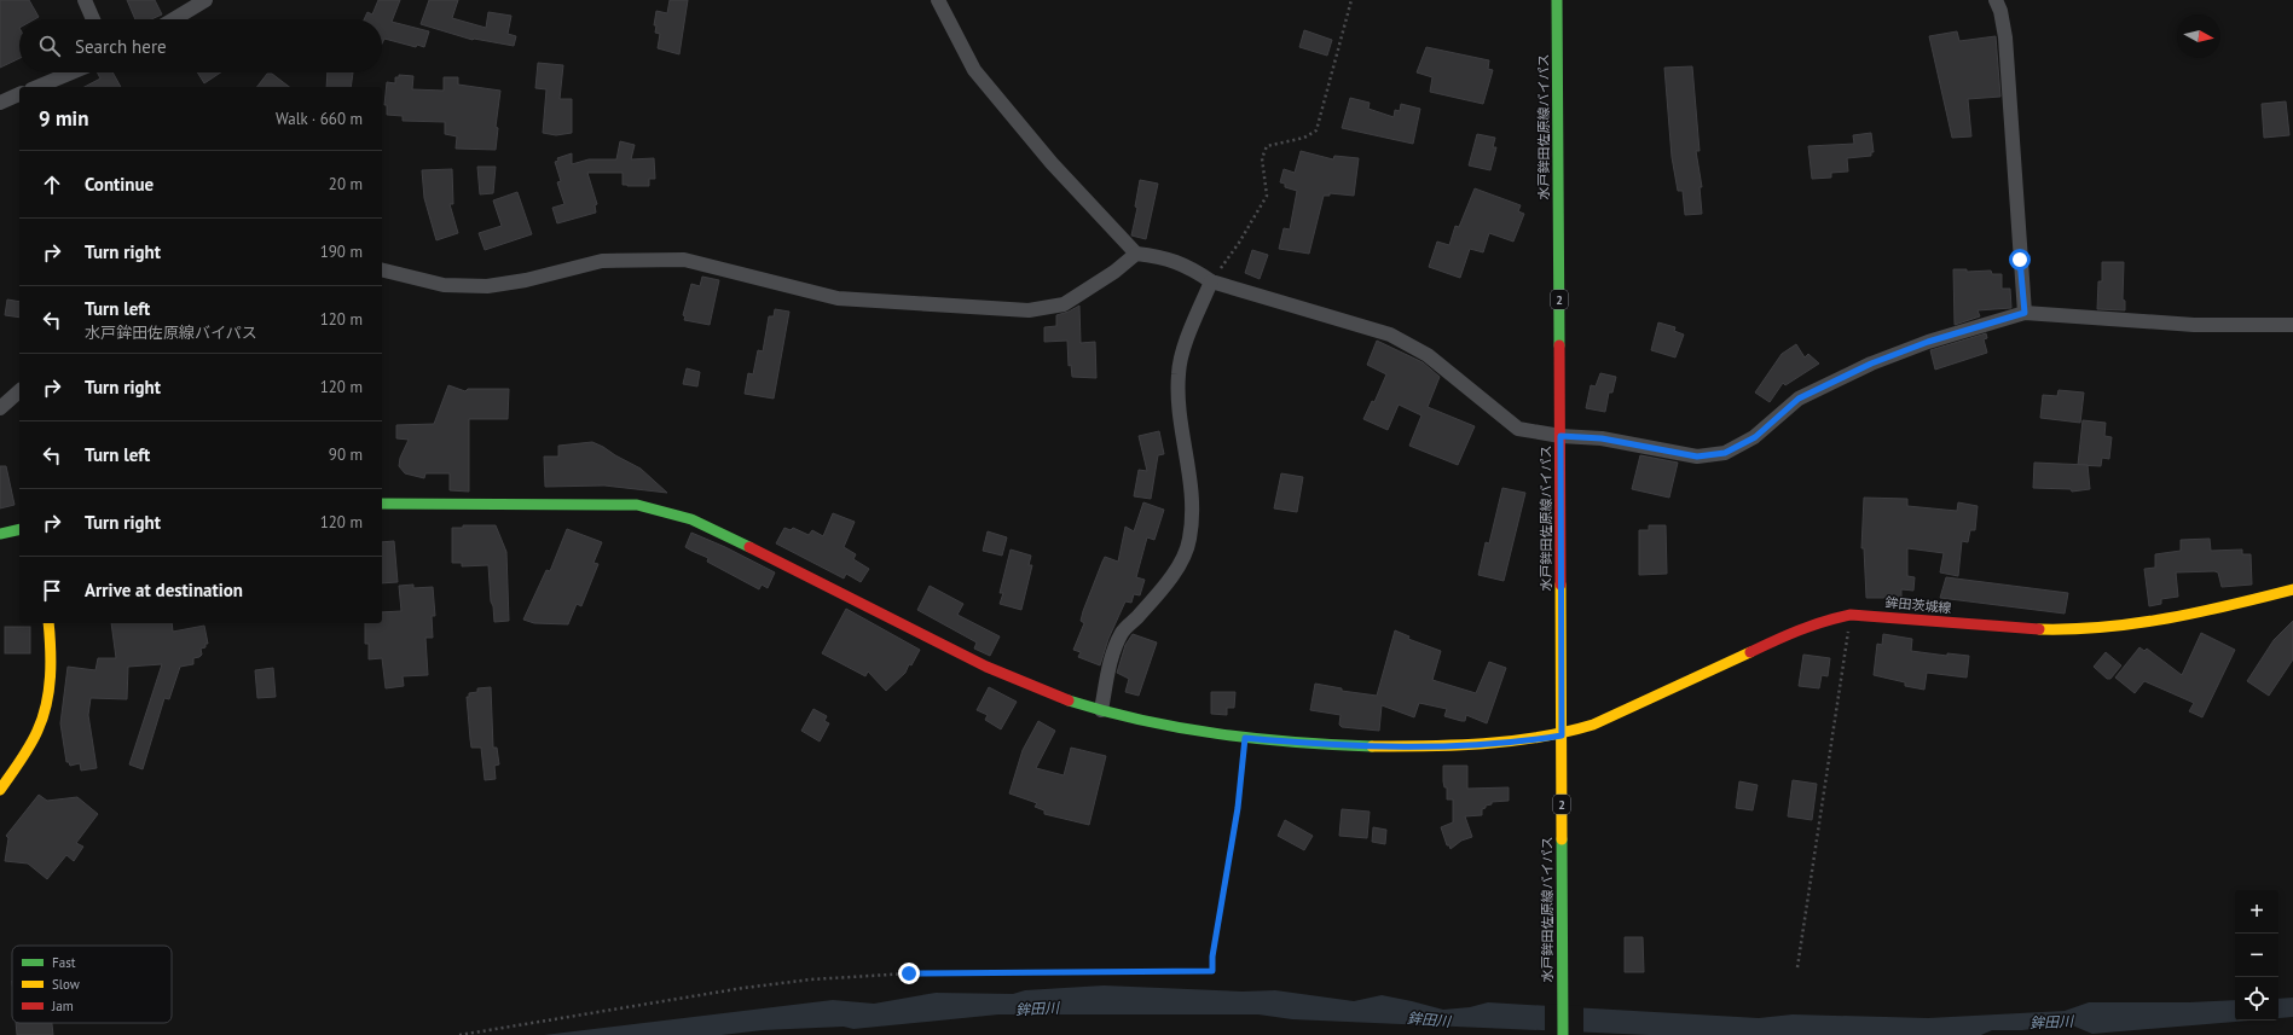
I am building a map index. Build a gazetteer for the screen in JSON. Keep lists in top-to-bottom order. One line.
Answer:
{"streets":{"main road":["水戸鉾田佐原線バイパス","2","鉾田茨城線"]},"crossings":[["水戸鉾田佐原線バイパス","鉾田茨城線"]],"water":["鉾田川"],"legend":["Fast","Slow","Jam"],"north":"right","page":{"search":"Search here","heading":["9 min","Walk · 660 m"],"list":[["Continue","20 m"],["Turn right","190 m"],["Turn left","水戸鉾田佐原線バイパス","120 m"],["Turn right","120 m"],["Turn left","90 m"],["Turn right","120 m"],"Arrive at destination"],"map_buttons":["+","−"]}}
